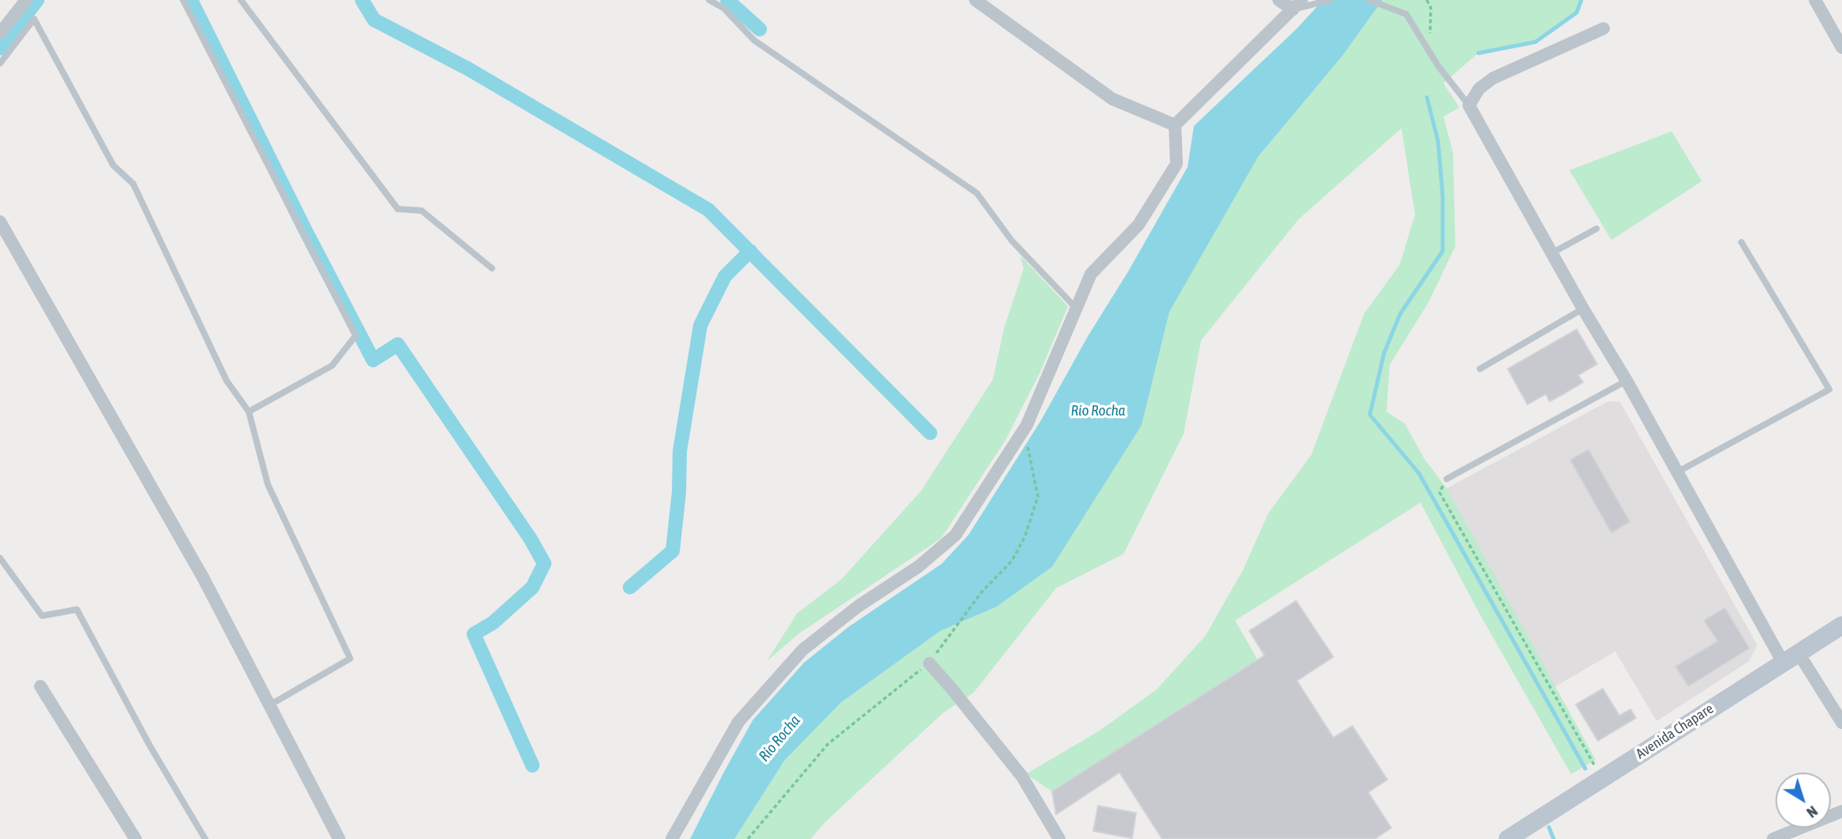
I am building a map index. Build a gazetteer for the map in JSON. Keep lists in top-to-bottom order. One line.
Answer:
{"streets":{"main road":["Avenida Chapare"]},"water":["Río Rocha"],"north":"bottom right"}
